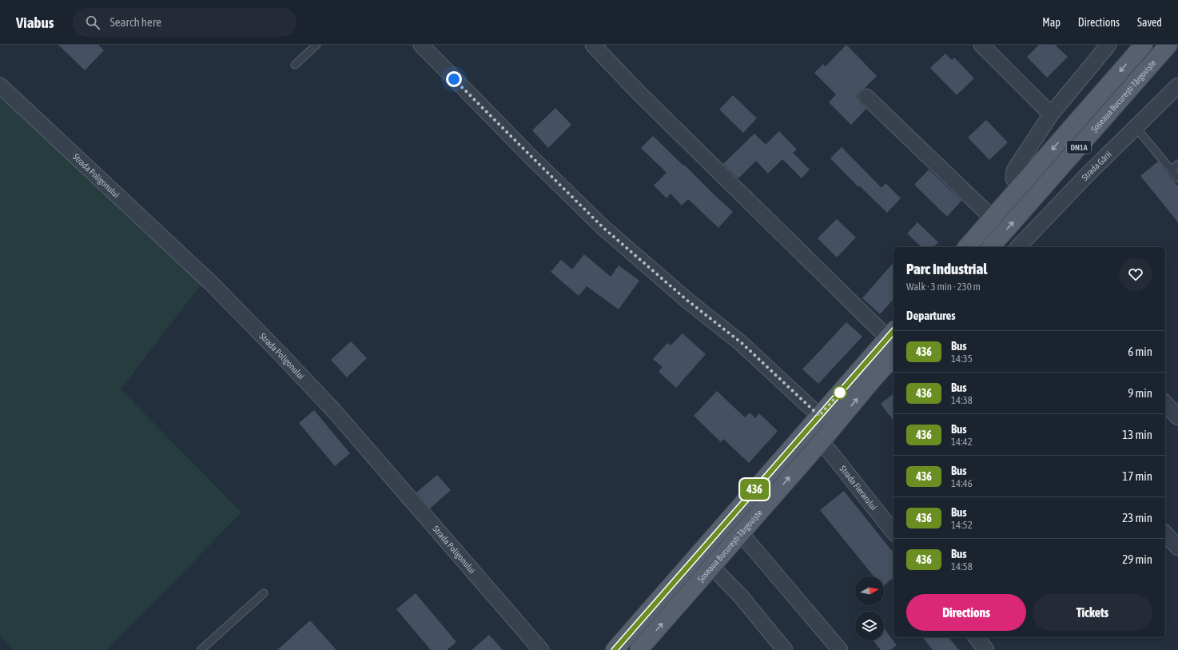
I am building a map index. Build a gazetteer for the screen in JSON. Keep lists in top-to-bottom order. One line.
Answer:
{"streets":{"main road":["Șoseaua București-Târgoviște","DN1A"],"street":["Strada Gării","Strada Poligonului","Strada Fierarului"]},"crossings":[["Șoseaua București-Târgoviște","Strada Fierarului"]],"lines":["bus line 436"],"north":"right","page":{"header":"Viabus","search":"Search here","nav":["Map","Directions","Saved"],"on_map":"436","heading":[["Parc Industrial","Walk · 3 min · 230 m"],"Departures"],"list":[{"mark":"436","name":"Bus","note":"14:35","value":"6 min"},{"mark":"436","name":"Bus","note":"14:38","value":"9 min"},{"mark":"436","name":"Bus","note":"14:42","value":"13 min"},{"mark":"436","name":"Bus","note":"14:46","value":"17 min"},{"mark":"436","name":"Bus","note":"14:52","value":"23 min"},{"mark":"436","name":"Bus","note":"14:58","value":"29 min"}],"buttons":["Directions","Tickets"]}}
